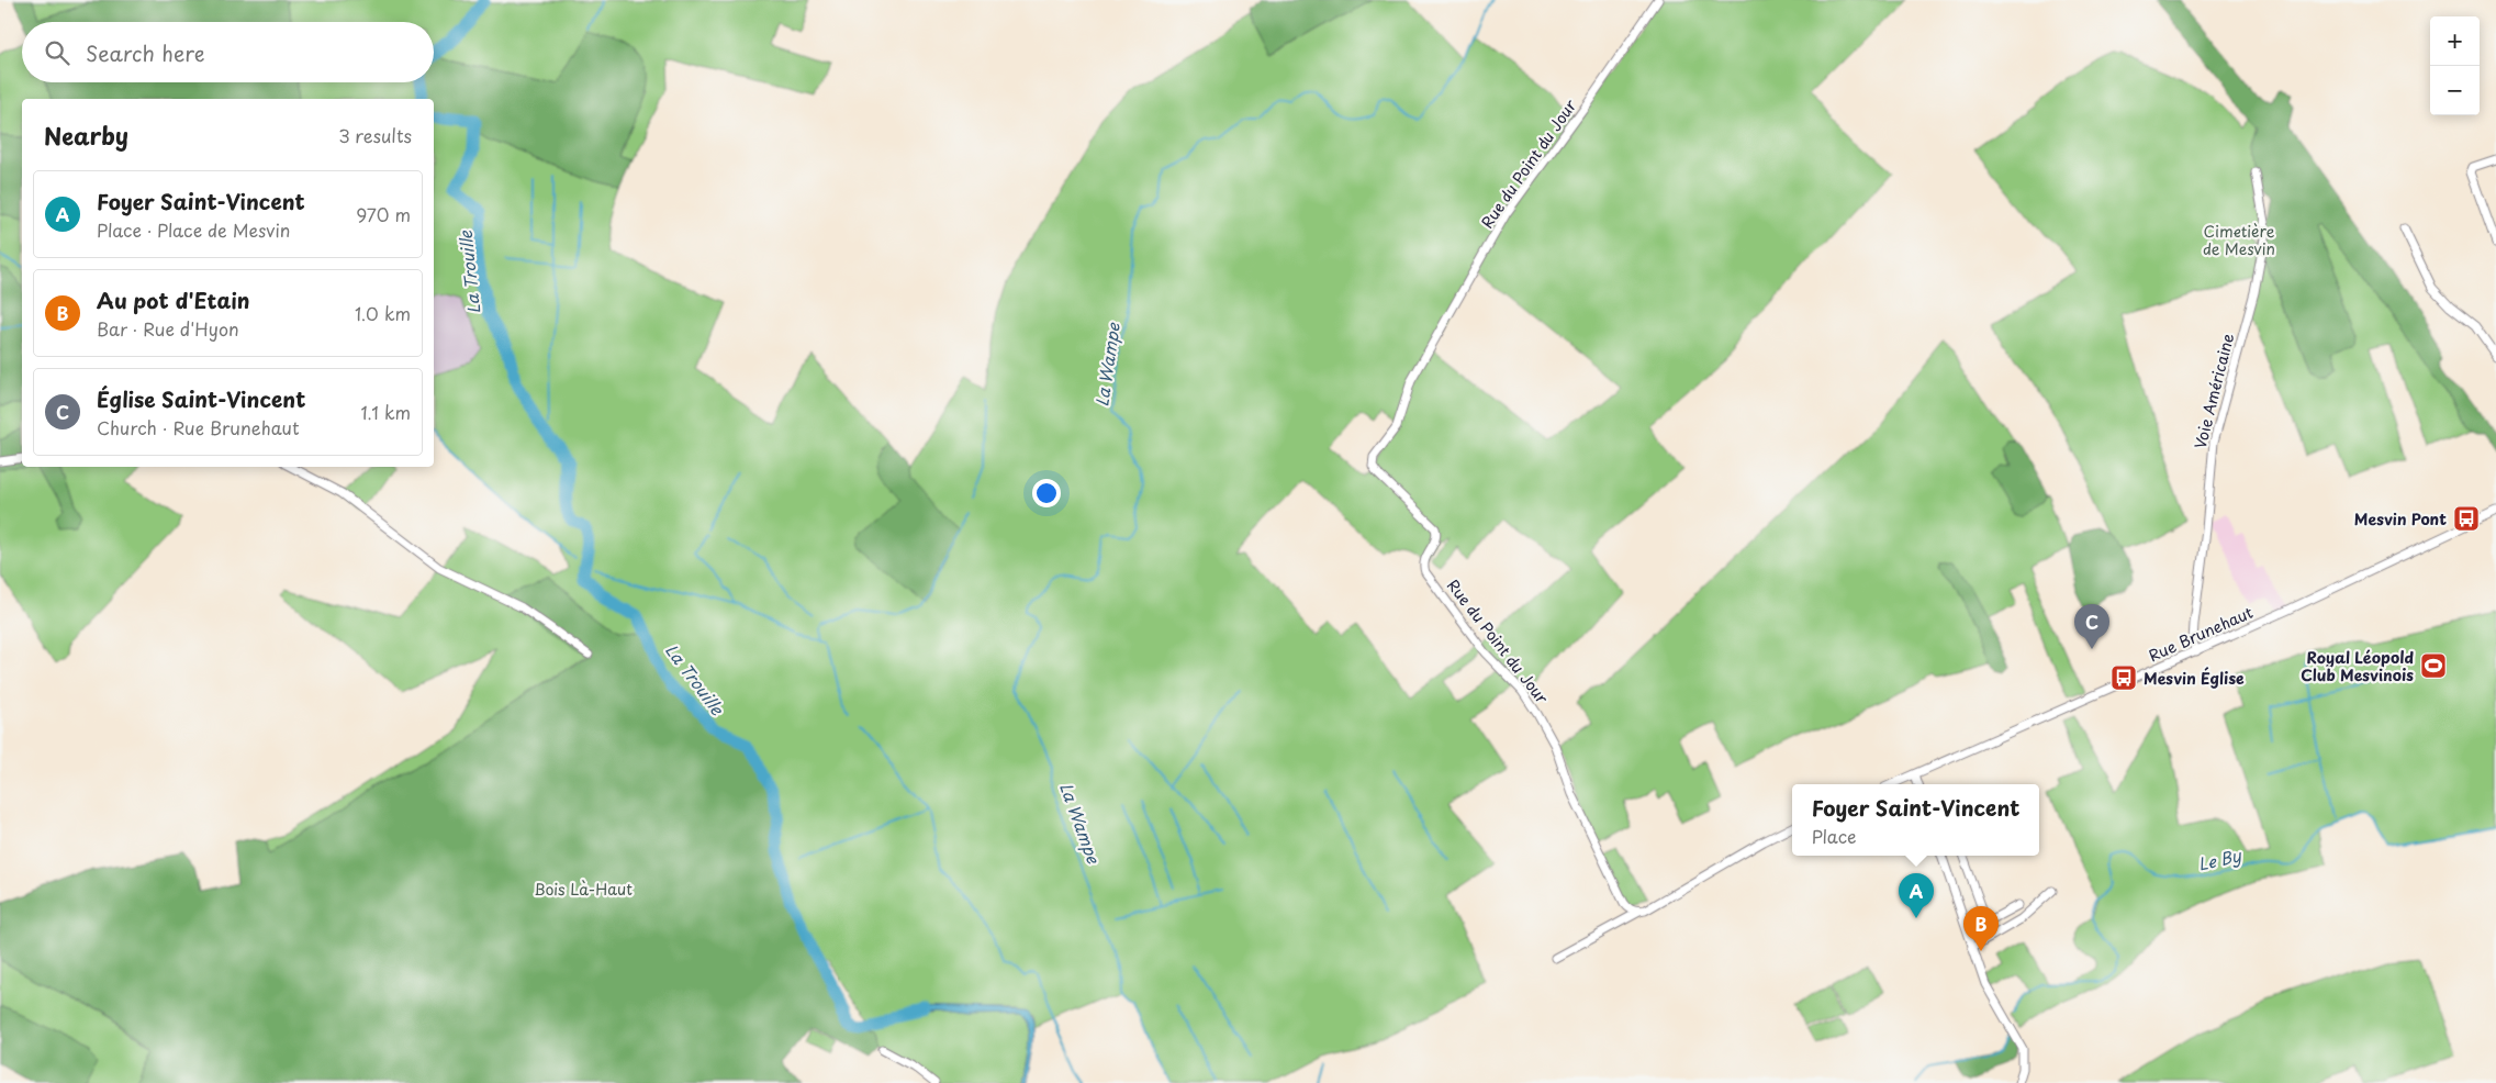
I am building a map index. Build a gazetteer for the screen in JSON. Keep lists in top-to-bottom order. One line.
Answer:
{"streets":{"street":["Rue du Point du Jour","Voie Américaine","Rue Brunehaut"]},"crossings":[["Voie Américaine","Rue Brunehaut"]],"water":["La Trouille","La Wampe","Le By"],"parks":["Cimetière de Mesvin","Bois Là-Haut"],"places":{"bus stop":["Mesvin Pont","Mesvin Église"],"sports":["Royal Léopold Club Mesvinois"]},"page":{"map_buttons":["+","−"],"search":"Search here","heading":["Nearby","3 results"],"list":[{"mark":"A","name":"Foyer Saint-Vincent","note":"Place · Place de Mesvin","value":"970 m"},{"mark":"B","name":"Au pot d'Etain","note":"Bar · Rue d'Hyon","value":"1.0 km"},{"mark":"C","name":"Église Saint-Vincent","note":"Church · Rue Brunehaut","value":"1.1 km"}],"pins":["C","A","B"],"popup":["Foyer Saint-Vincent","Place"]}}
